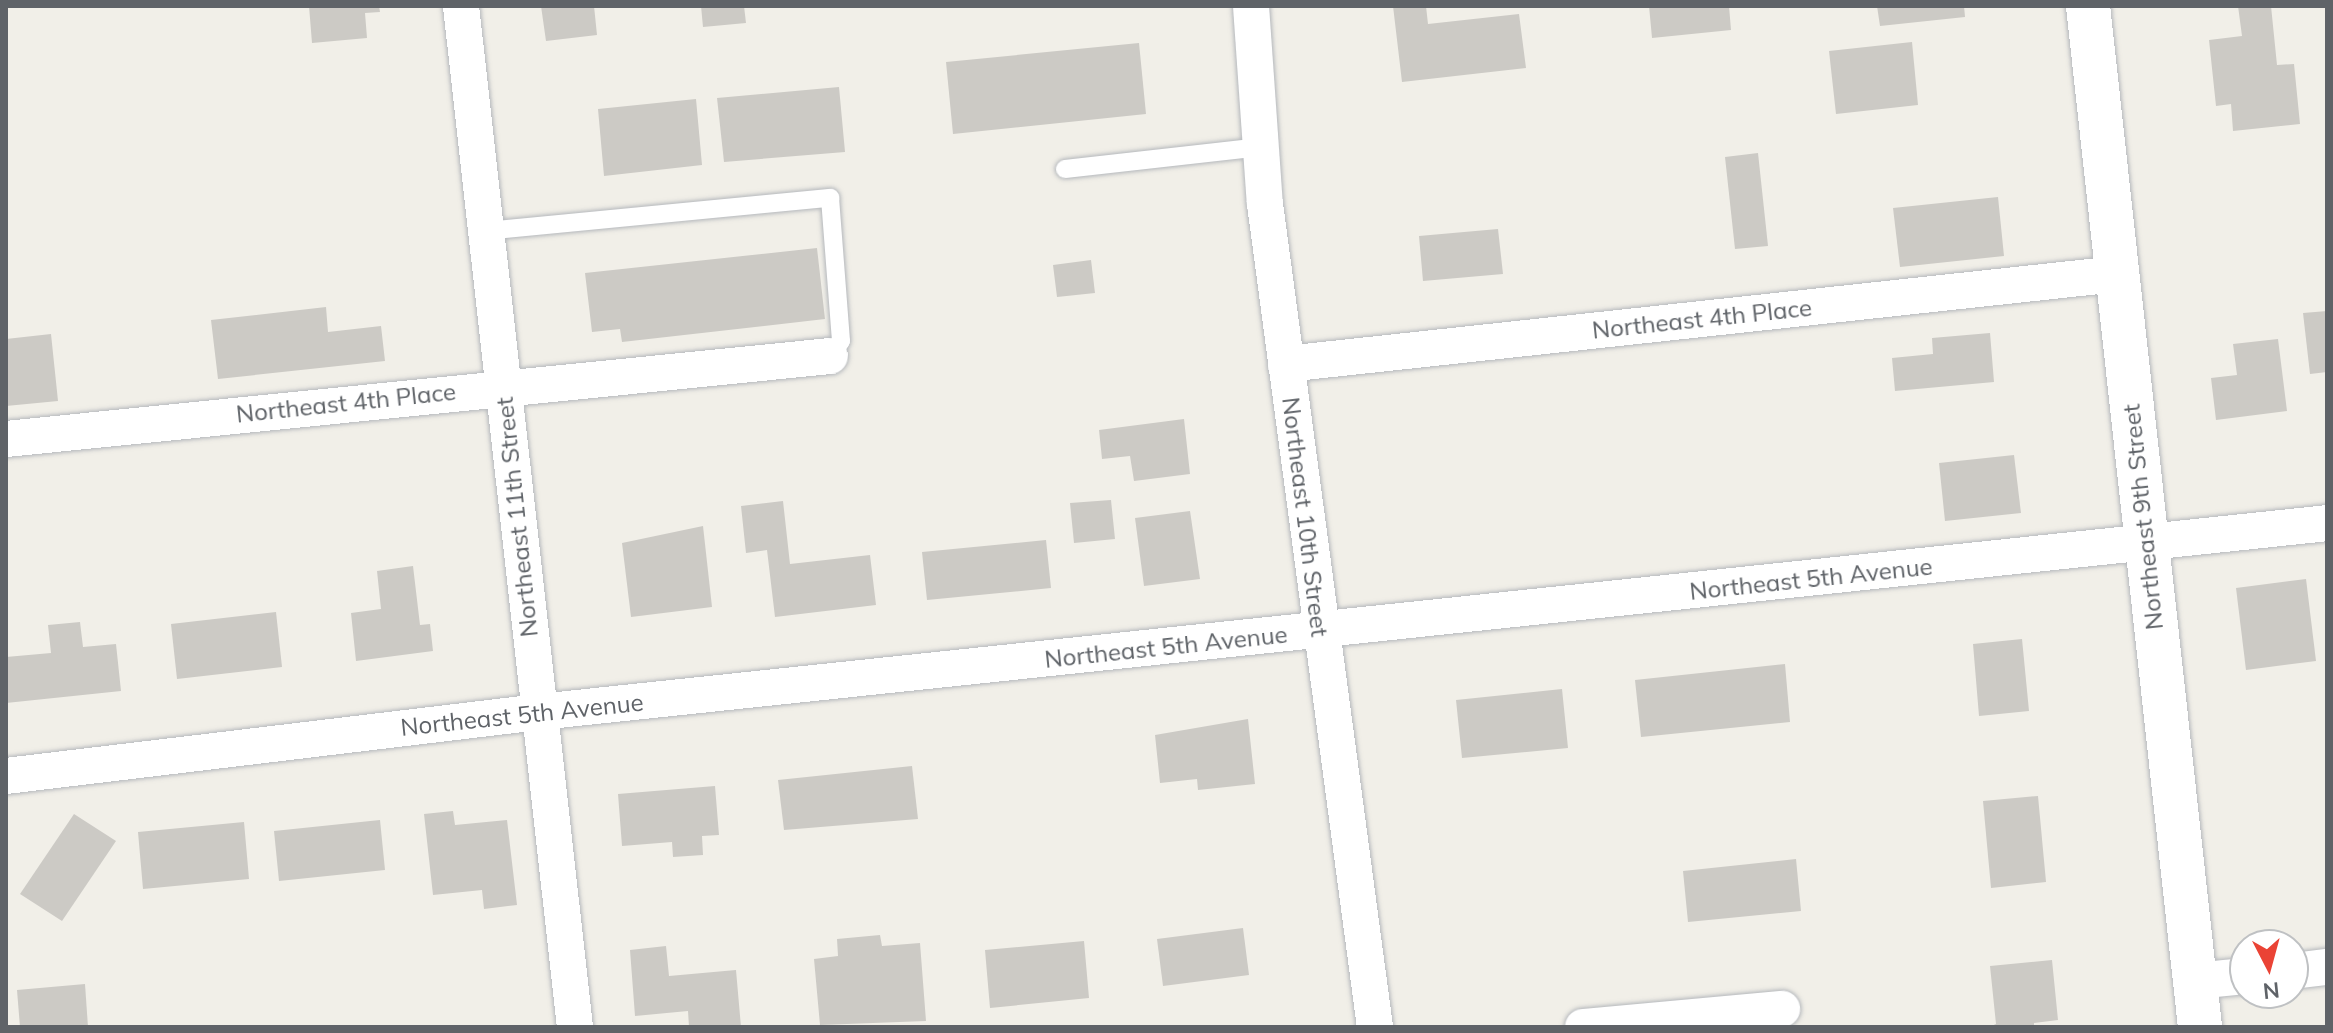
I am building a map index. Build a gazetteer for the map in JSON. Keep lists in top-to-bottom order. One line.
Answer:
{"streets":{"street":["Northeast 4th Place","Northeast 11th Street","Northeast 10th Street","Northeast 9th Street","Northeast 5th Avenue"]},"crossings":[["Northeast 4th Place","Northeast 11th Street"],["Northeast 4th Place","Northeast 10th Street"],["Northeast 4th Place","Northeast 9th Street"],["Northeast 11th Street","Northeast 5th Avenue"],["Northeast 10th Street","Northeast 5th Avenue"],["Northeast 9th Street","Northeast 5th Avenue"]],"north":"bottom"}
